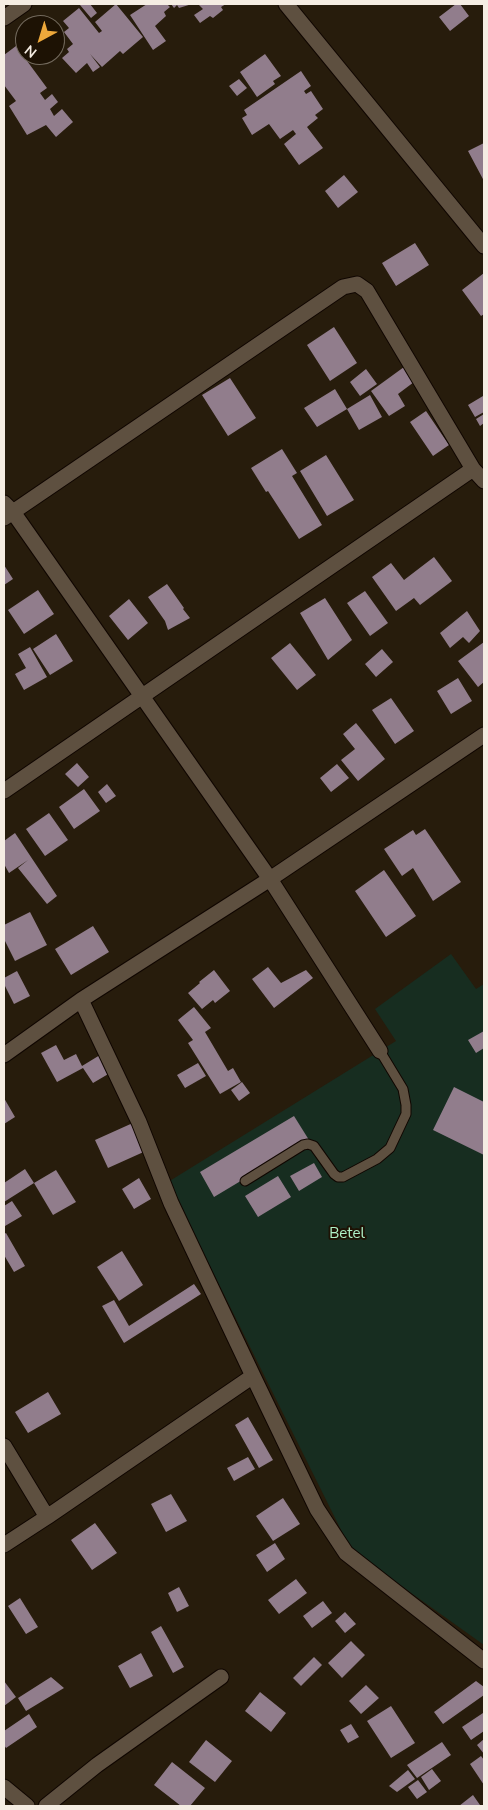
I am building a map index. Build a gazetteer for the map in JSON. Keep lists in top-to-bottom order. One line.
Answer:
{"parks":["Betel"],"north":"bottom left"}
